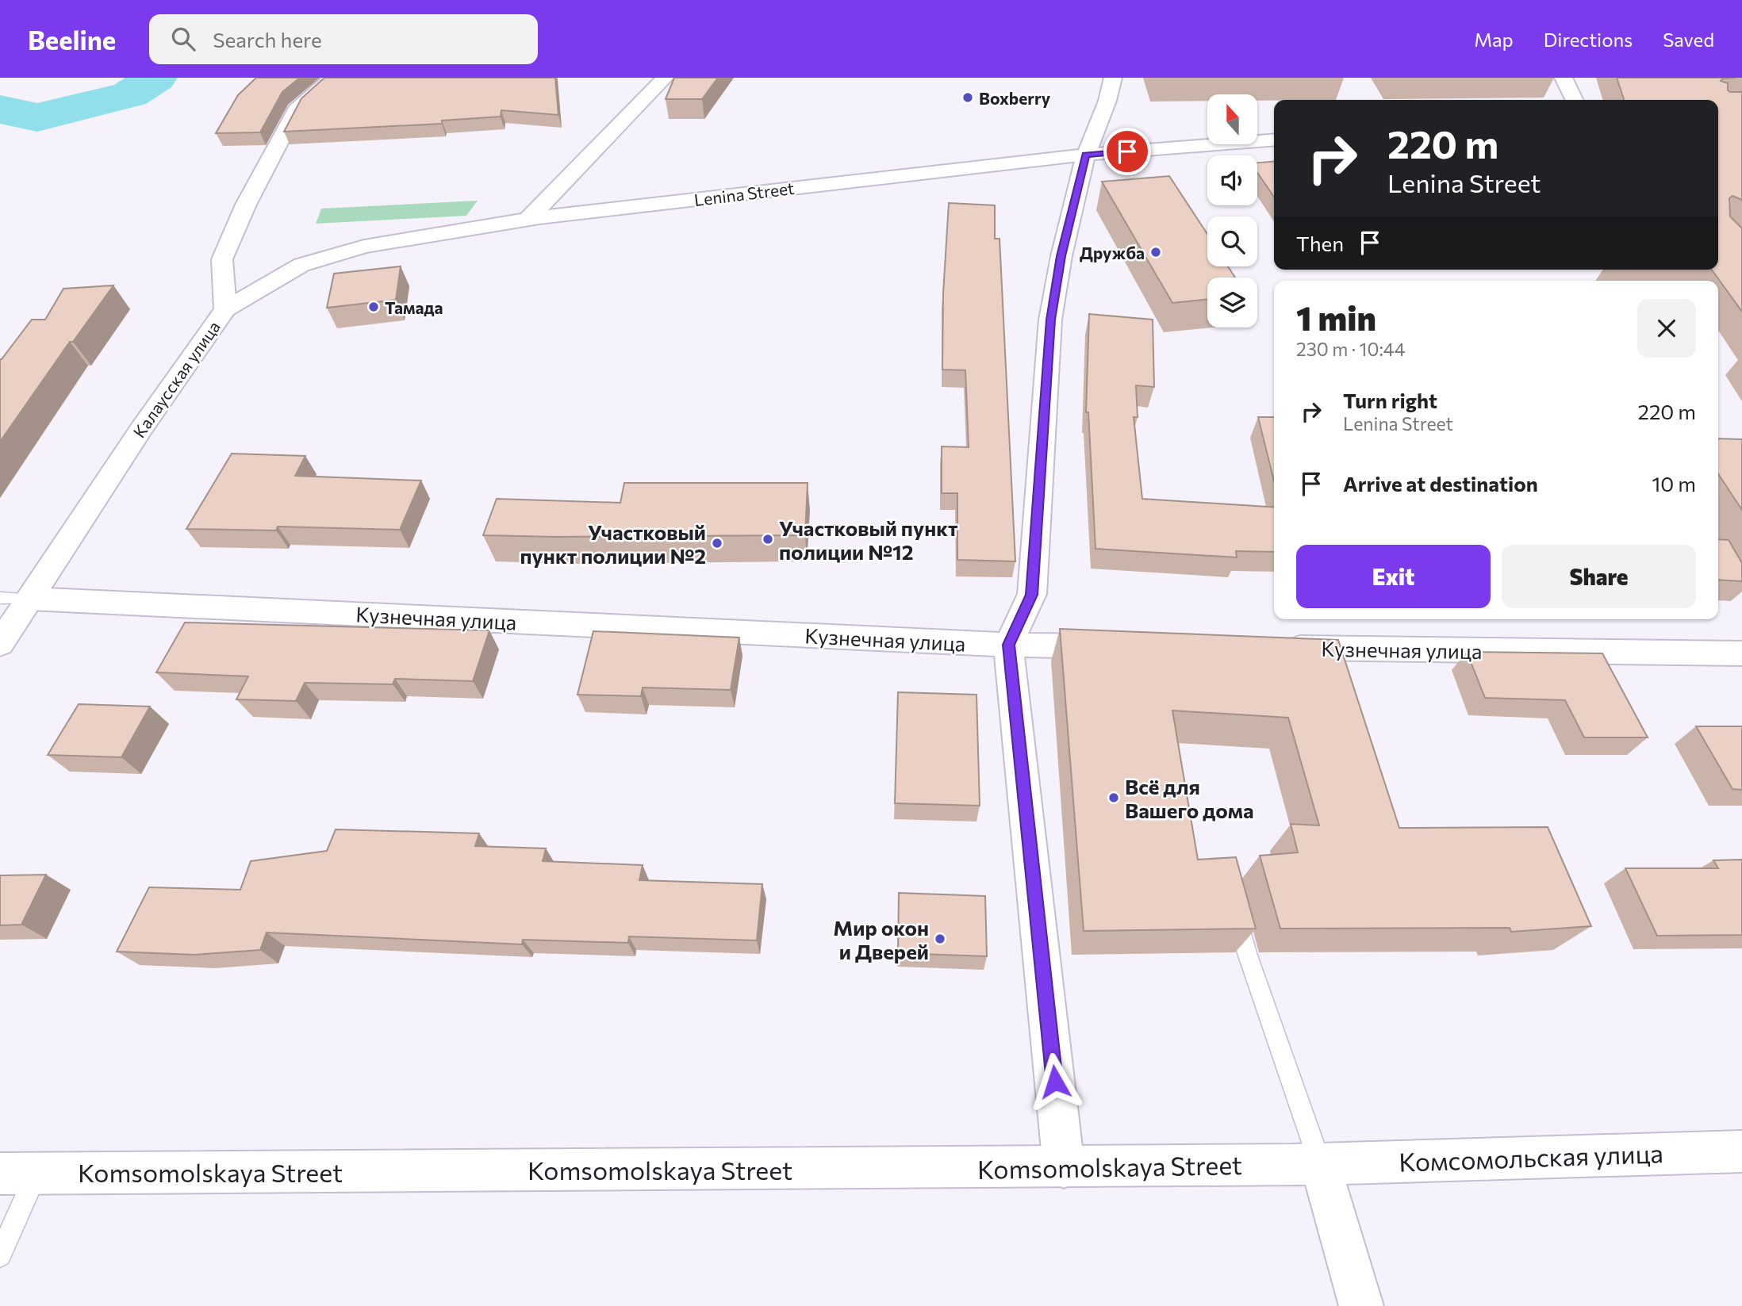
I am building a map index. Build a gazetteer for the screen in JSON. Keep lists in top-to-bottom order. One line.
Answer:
{"streets":{"street":["Lenina Street","Калаусская улица","Кузнечная улица","Комсомольская улица","Komsomolskaya Street"]},"crossings":[["Lenina Street","Калаусская улица"],["Калаусская улица","Кузнечная улица"],["Комсомольская улица","Komsomolskaya Street"]],"places":["Boxberry","Дружба","Тамада","Участковый пункт полиции №12","Участковый пункт полиции №2","Всё для Вашего дома","Мир окон и Дверей"],"north":"top","page":{"header":"Beeline","search":"Search here","nav":["Map","Directions","Saved"],"turn":["220 m","Lenina Street"],"then":"Then","heading":["1 min","230 m · 10:44"],"list":[{"name":"Turn right","note":"Lenina Street","value":"220 m"},{"name":"Arrive at destination","value":"10 m"}],"buttons":["Exit","Share"]}}
